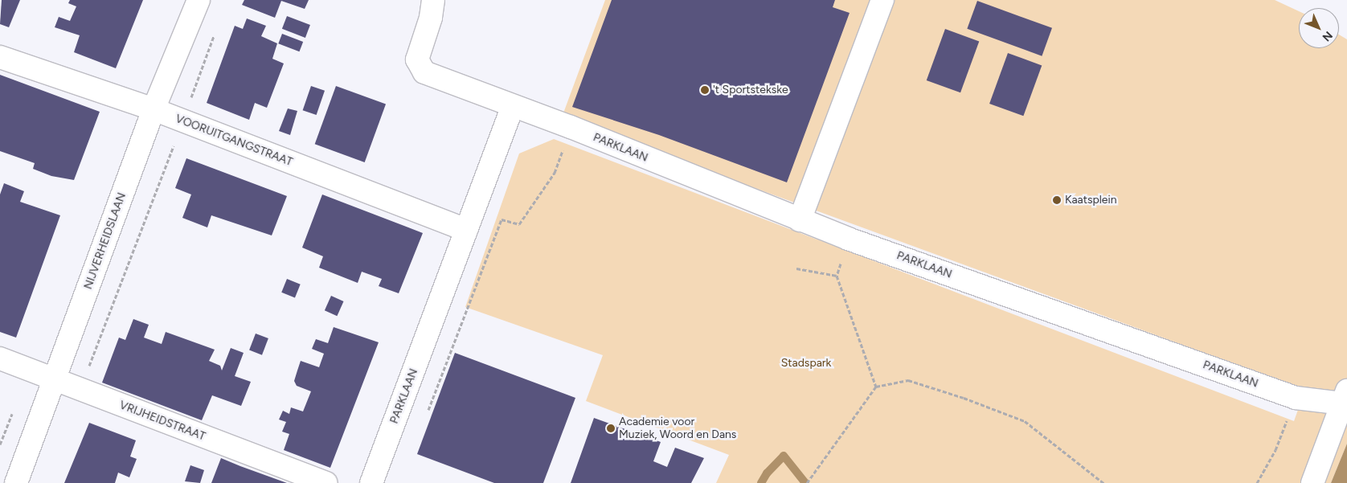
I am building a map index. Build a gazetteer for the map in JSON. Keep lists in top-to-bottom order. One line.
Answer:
{"streets":{"street":["VOORUITGANGSTRAAT","PARKLAAN","NIJVERHEIDSLAAN","VRIJHEIDSTRAAT"]},"crossings":[["VOORUITGANGSTRAAT","PARKLAAN"],["VOORUITGANGSTRAAT","NIJVERHEIDSLAAN"],["NIJVERHEIDSLAAN","VRIJHEIDSTRAAT"]],"parks":["Stadspark"],"places":["'t Sportstekske","Kaatsplein","Academie voor Muziek, Woord en Dans"],"north":"bottom right"}
